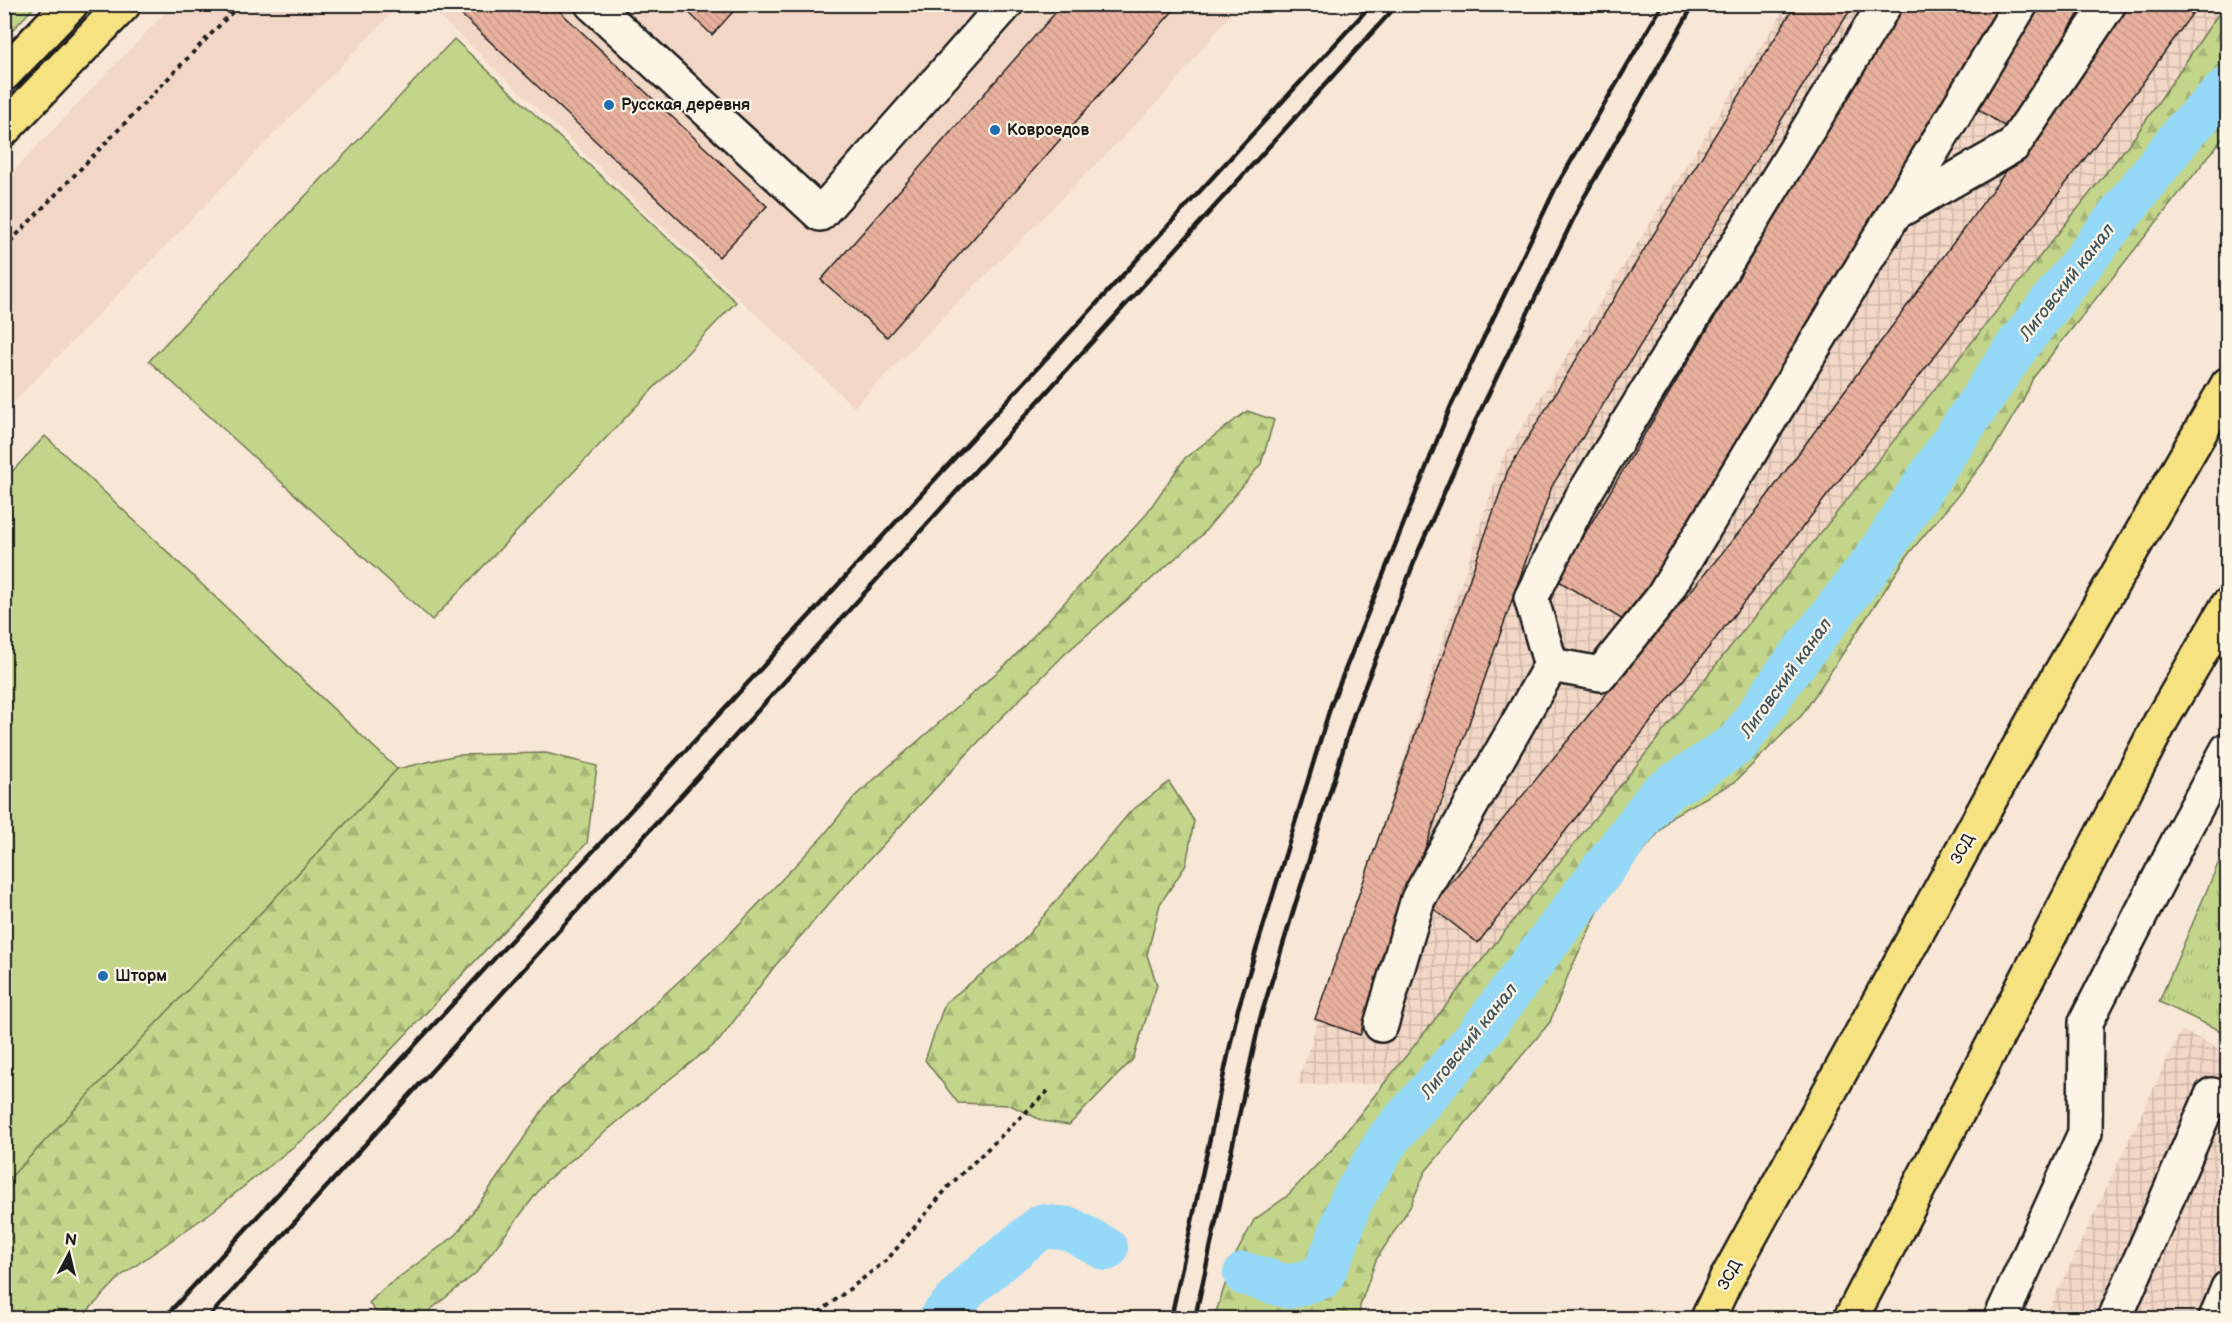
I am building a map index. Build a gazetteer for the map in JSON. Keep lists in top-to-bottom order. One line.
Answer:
{"streets":{"main road":["ЗСД"]},"water":["Лиговский канал"],"places":["Русская деревня","Ковроедов","Шторм"],"north":"top"}
